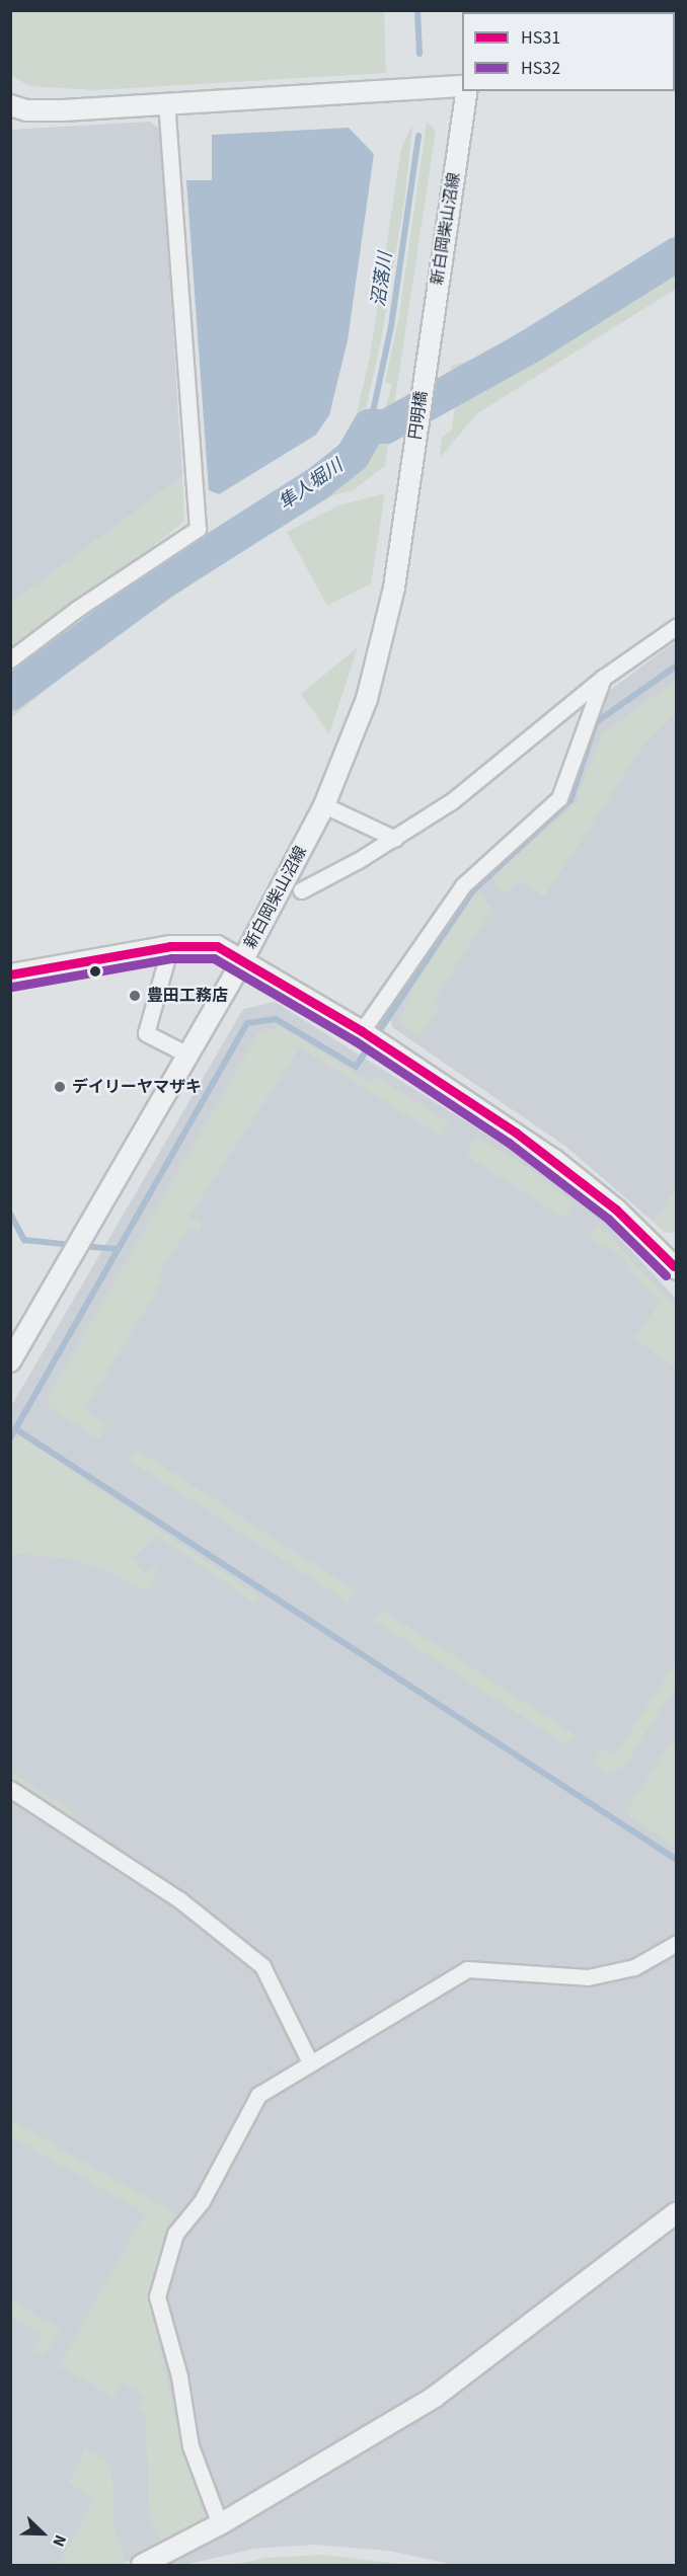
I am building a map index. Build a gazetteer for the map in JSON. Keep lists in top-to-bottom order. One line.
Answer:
{"streets":{"street":["新白岡柴山沼線","円明橋"]},"crossings":[["新白岡柴山沼線","円明橋"]],"water":["沼落川","隼人堀川"],"places":["豊田工務店","デイリーヤマザキ"],"lines":["transit line HS31","transit line HS32"],"legend":["HS31","HS32"],"north":"bottom right"}
